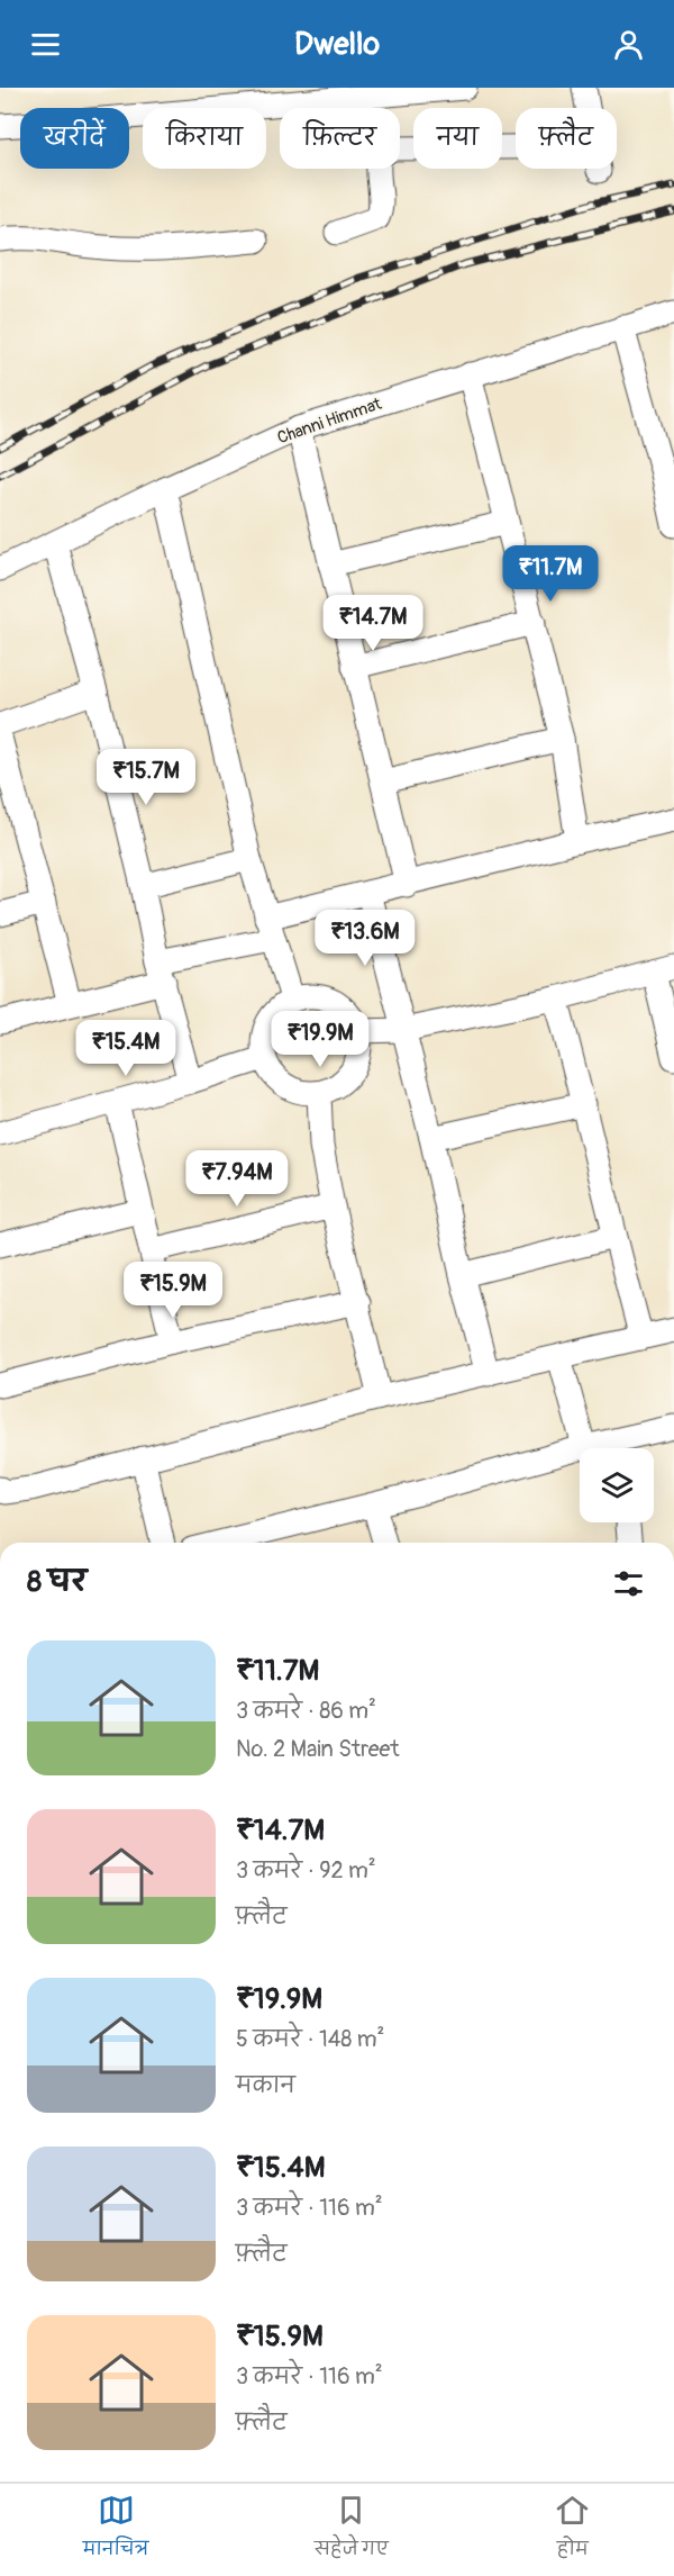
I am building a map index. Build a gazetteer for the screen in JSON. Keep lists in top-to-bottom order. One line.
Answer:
{"streets":{"street":["Channi Himmat"]},"page":{"header":"Dwello","chip":["खरीदें","किराया","फ़िल्टर","नया","फ़्लैट"],"price":["₹11.7M","₹14.7M","₹15.7M","₹13.6M","₹19.9M","₹15.4M","₹7.94M","₹15.9M"],"heading":"8 घर","list":[{"name":"₹11.7M","note":"3 कमरे · 86 m² · No. 2 Main Street"},{"name":"₹14.7M","note":"3 कमरे · 92 m² · फ़्लैट"},{"name":"₹19.9M","note":"5 कमरे · 148 m² · मकान"},{"name":"₹15.4M","note":"3 कमरे · 116 m² · फ़्लैट"},{"name":"₹15.9M","note":"3 कमरे · 116 m² · फ़्लैट"}],"tabs":["मानचित्र","सहेजे गए","होम"]}}
